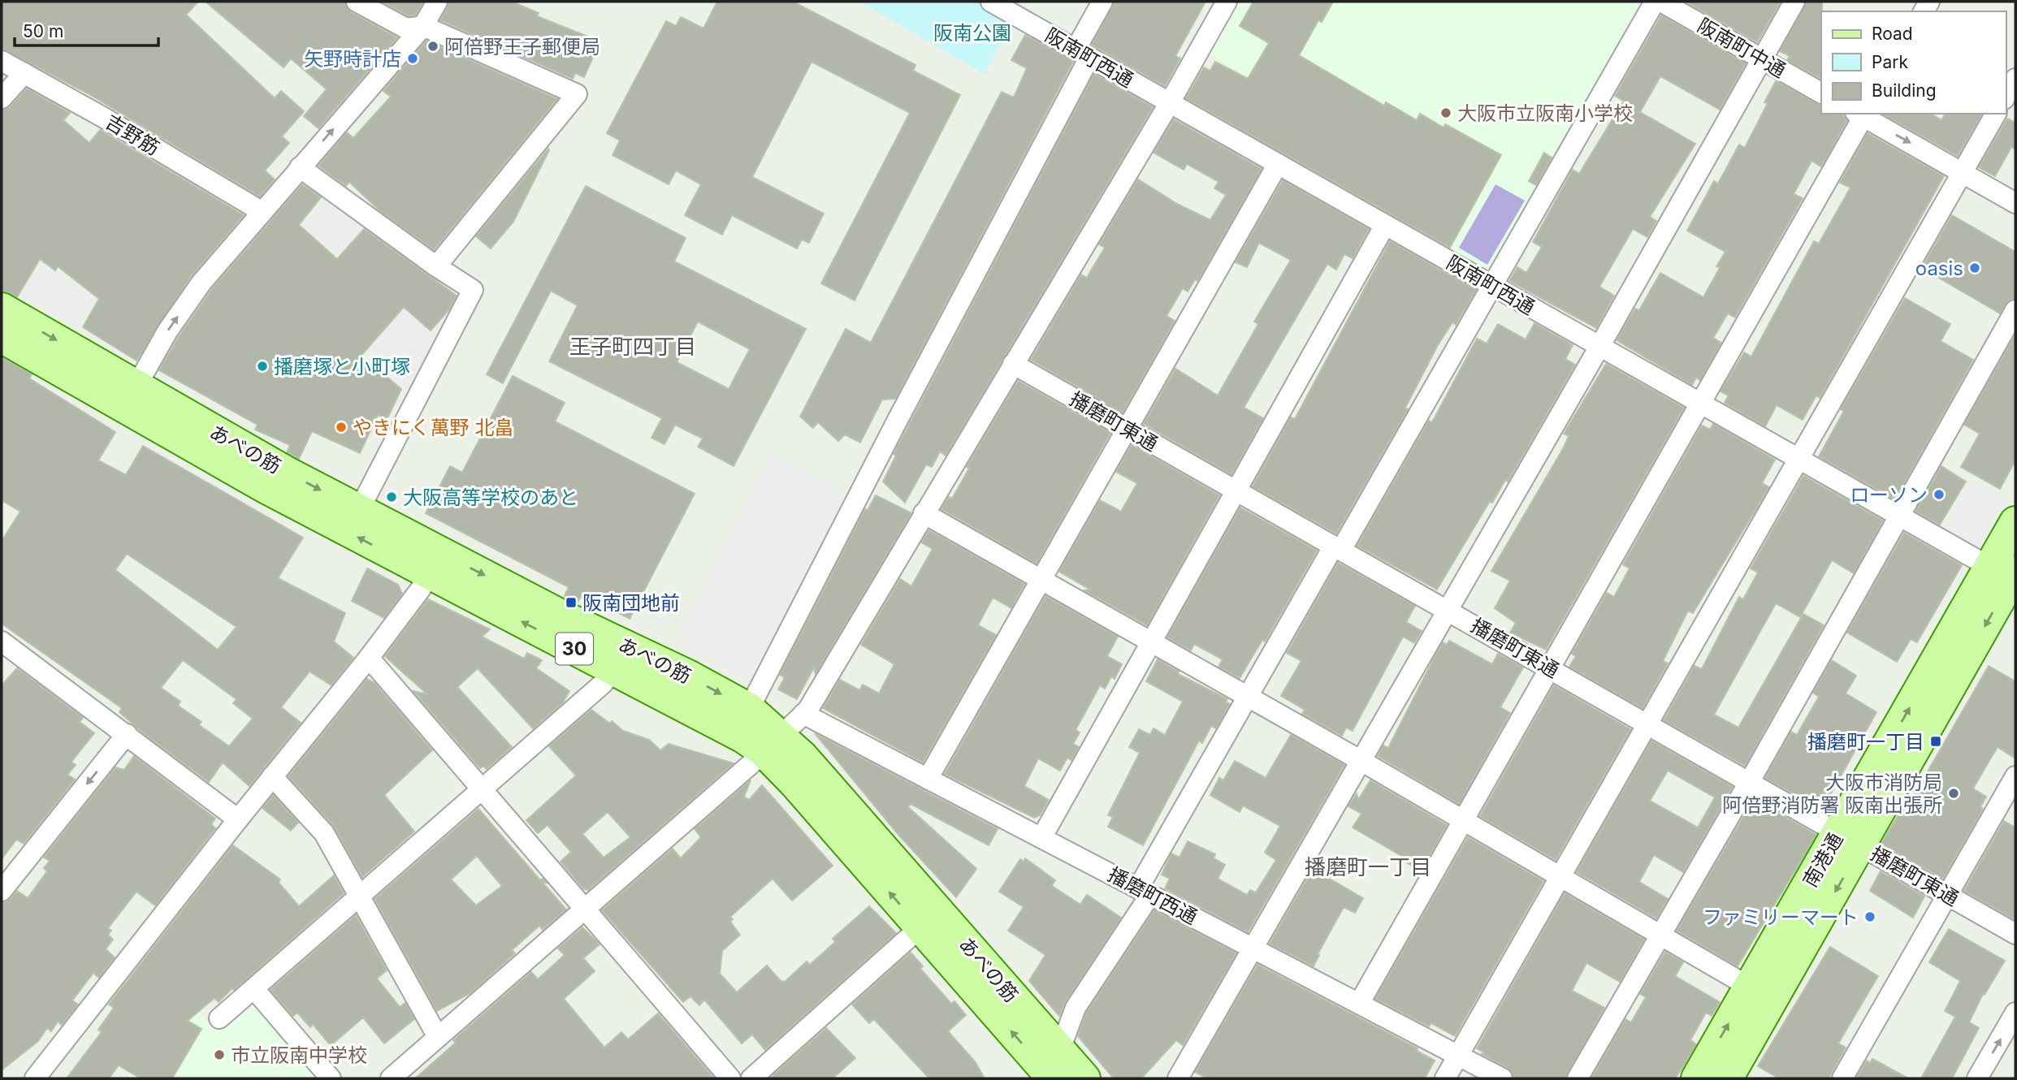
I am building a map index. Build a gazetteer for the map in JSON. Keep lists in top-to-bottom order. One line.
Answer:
{"streets":{"main road":["あべの筋","30","南港通"],"street":["阪南町中通","阪南町西通","吉野筋","播磨町東通","播磨町西通"]},"crossings":[["阪南町西通","南港通"],["播磨町東通","南港通"]],"districts":["王子町四丁目","播磨町一丁目"],"parks":["阪南公園"],"places":{"other":["阿倍野王子郵便局","矢野時計店","大阪市立阪南小学校","oasis","播磨塚と小町塚","やきにく萬野 北畠","ローソン","大阪高等学校のあと","大阪市消防局 阿倍野消防署 阪南出張所","ファミリーマート","市立阪南中学校"],"transit":["阪南団地前","播磨町一丁目"]},"legend":["Road","Park","Building"],"scale_bar":"50 m"}
